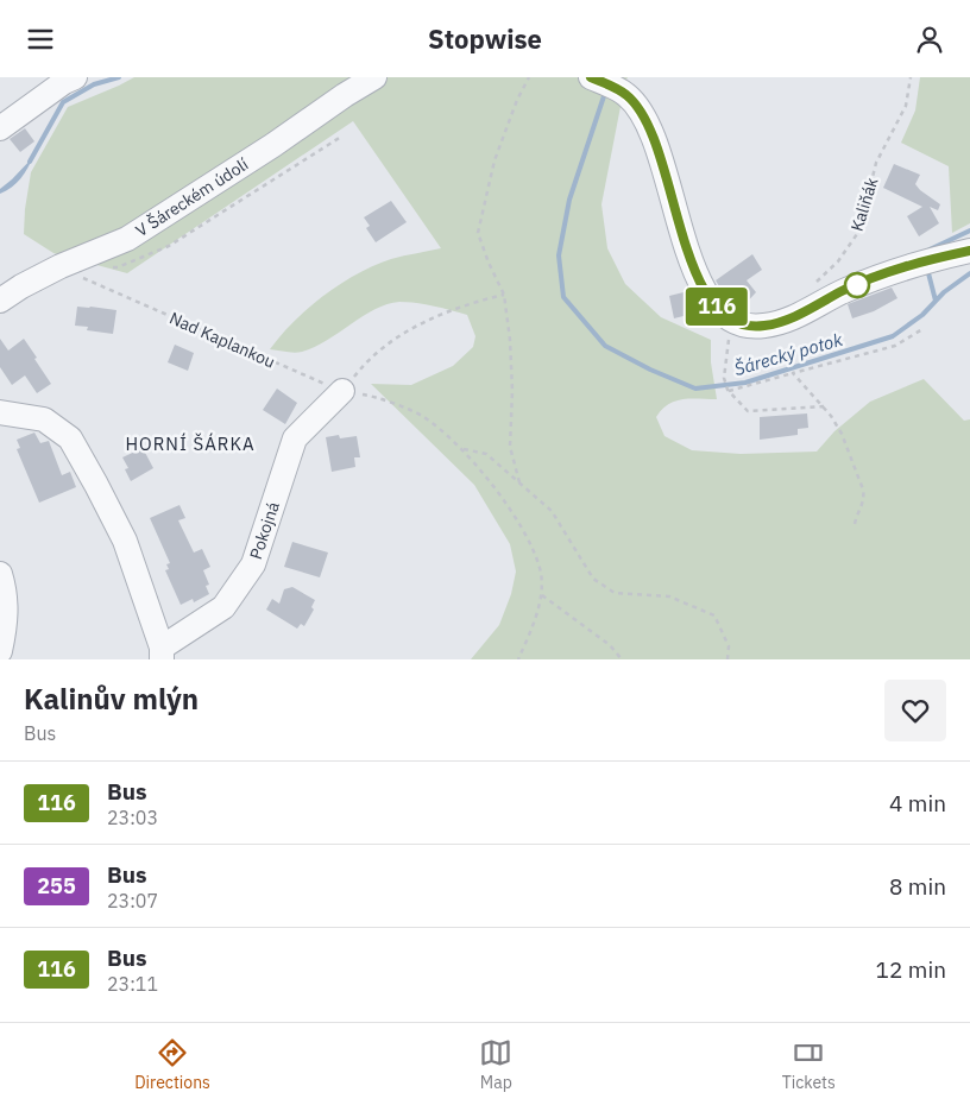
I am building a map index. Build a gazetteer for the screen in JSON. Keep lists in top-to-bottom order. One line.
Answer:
{"streets":{"street":["V Šáreckém údolí","Pokojná"],"path":["Kaliňák","Nad Kaplankou"]},"crossings":[["V Šáreckém údolí","Nad Kaplankou"],["Nad Kaplankou","Pokojná"]],"districts":["HORNÍ ŠÁRKA"],"water":["Šárecký potok"],"lines":["bus line 116"],"page":{"header":"Stopwise","on_map":"116","heading":["Kalinův mlýn","Bus"],"list":[{"mark":"116","name":"Bus","note":"23:03","value":"4 min"},{"mark":"255","name":"Bus","note":"23:07","value":"8 min"},{"mark":"116","name":"Bus","note":"23:11","value":"12 min"}],"tabs":["Directions","Map","Tickets"]}}
